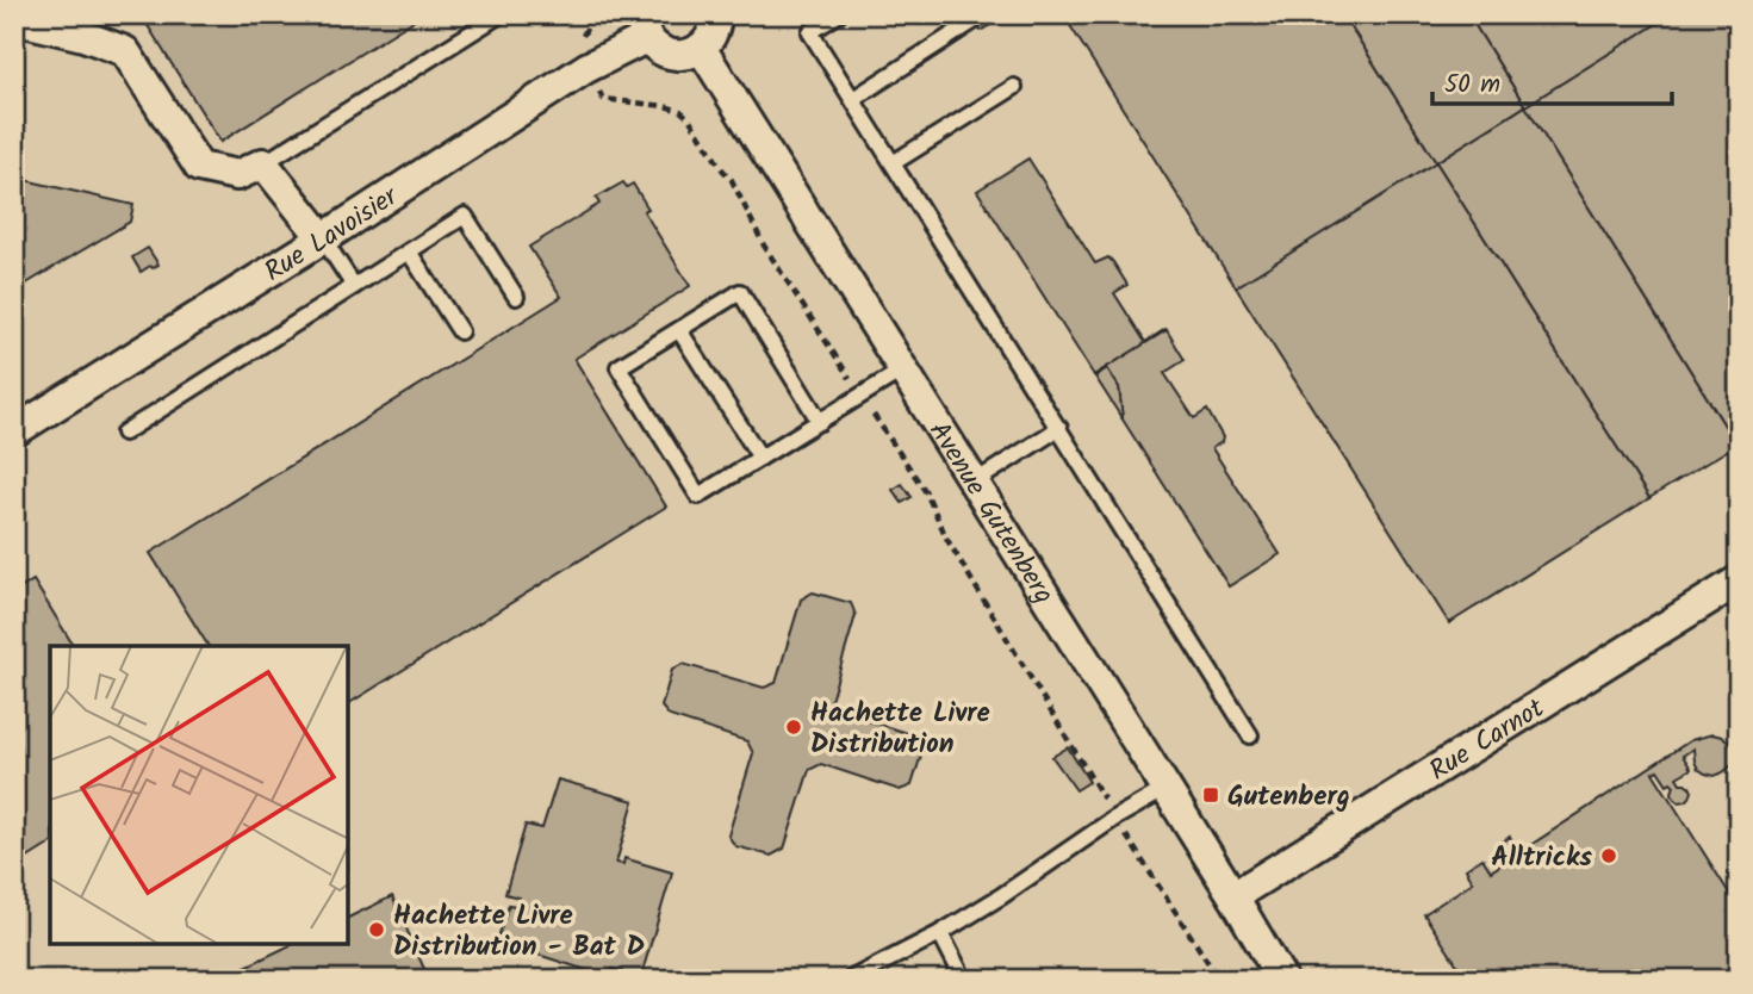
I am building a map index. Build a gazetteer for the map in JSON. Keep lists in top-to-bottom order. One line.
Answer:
{"streets":{"street":["Rue Lavoisier","Avenue Gutenberg","Rue Carnot"]},"crossings":[["Avenue Gutenberg","Rue Carnot"]],"places":{"other":["Hachette Livre Distribution","Alltricks","Hachette Livre Distribution - Bat D"],"transit":["Gutenberg"]},"scale_bar":"50 m"}
